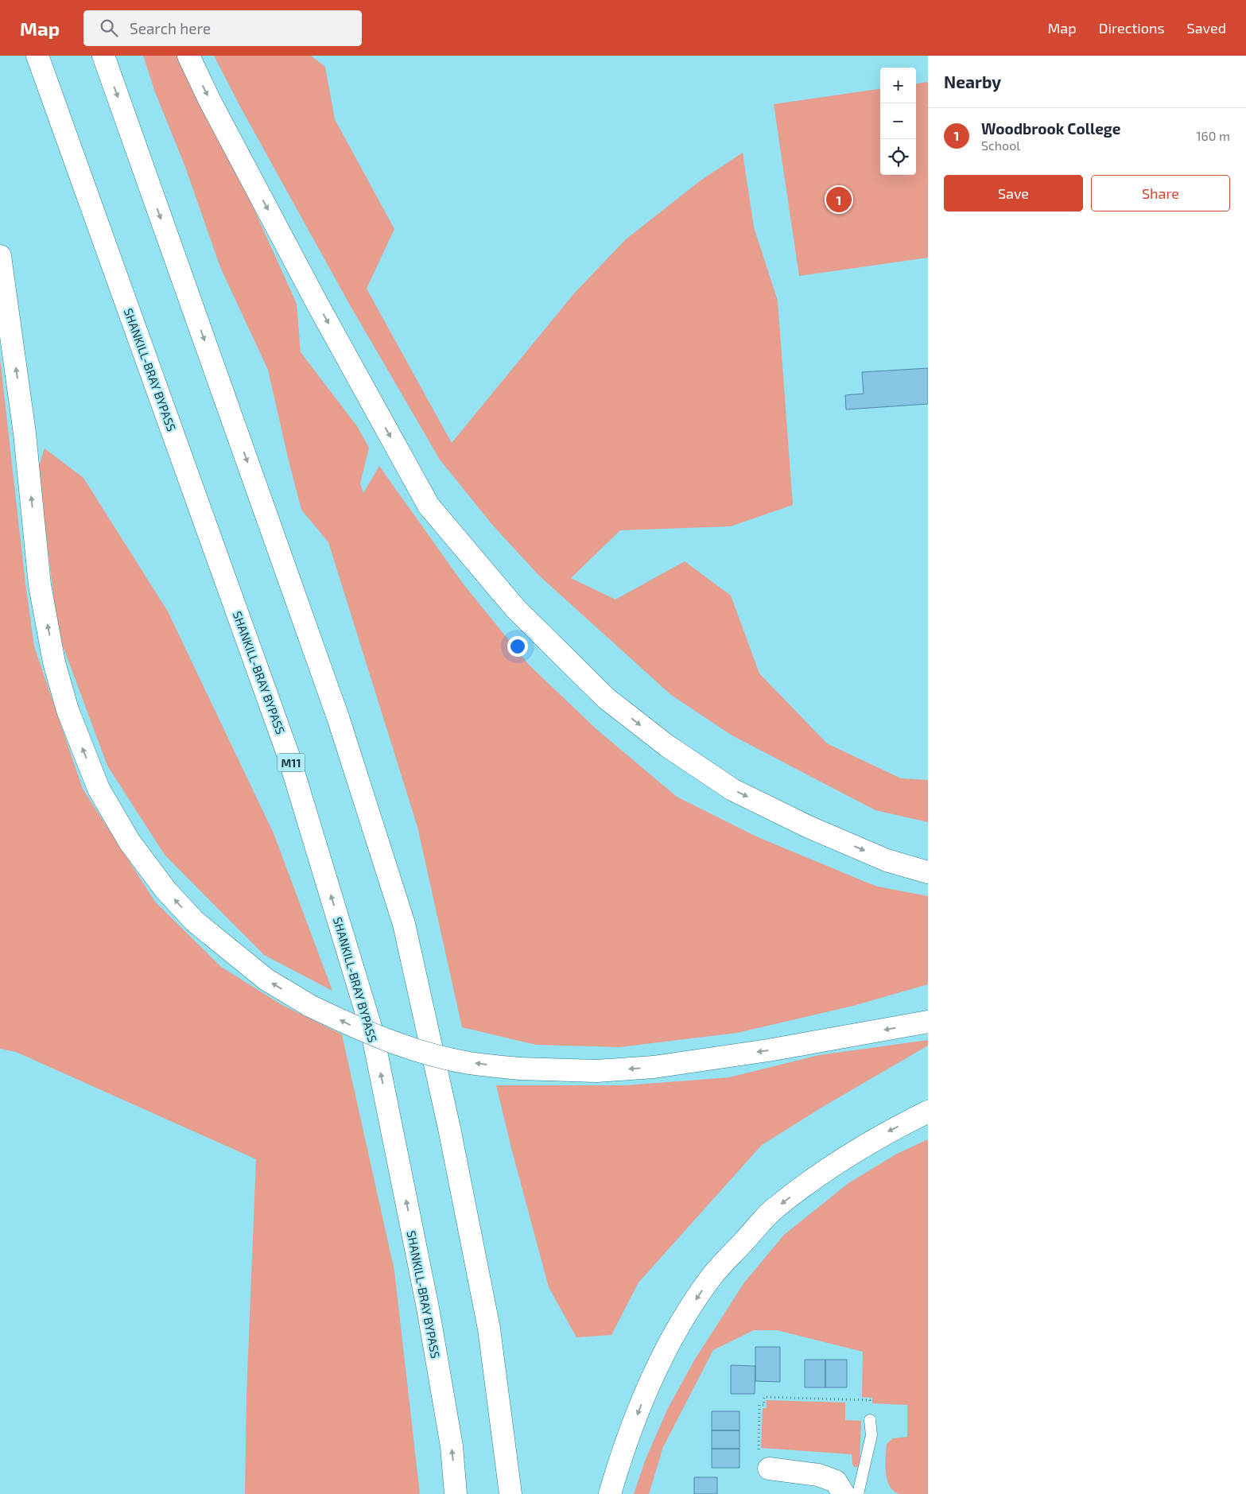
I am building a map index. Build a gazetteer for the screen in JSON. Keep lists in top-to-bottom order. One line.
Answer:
{"streets":{"main road":["SHANKILL-BRAY BYPASS","M11"]},"page":{"header":"Map","search":"Search here","nav":["Map","Directions","Saved"],"heading":"Nearby","map_buttons":["+","−"],"list":[{"mark":"1","name":"Woodbrook College","note":"School","value":"160 m"}],"buttons":["Save","Share"],"pins":"1"}}
